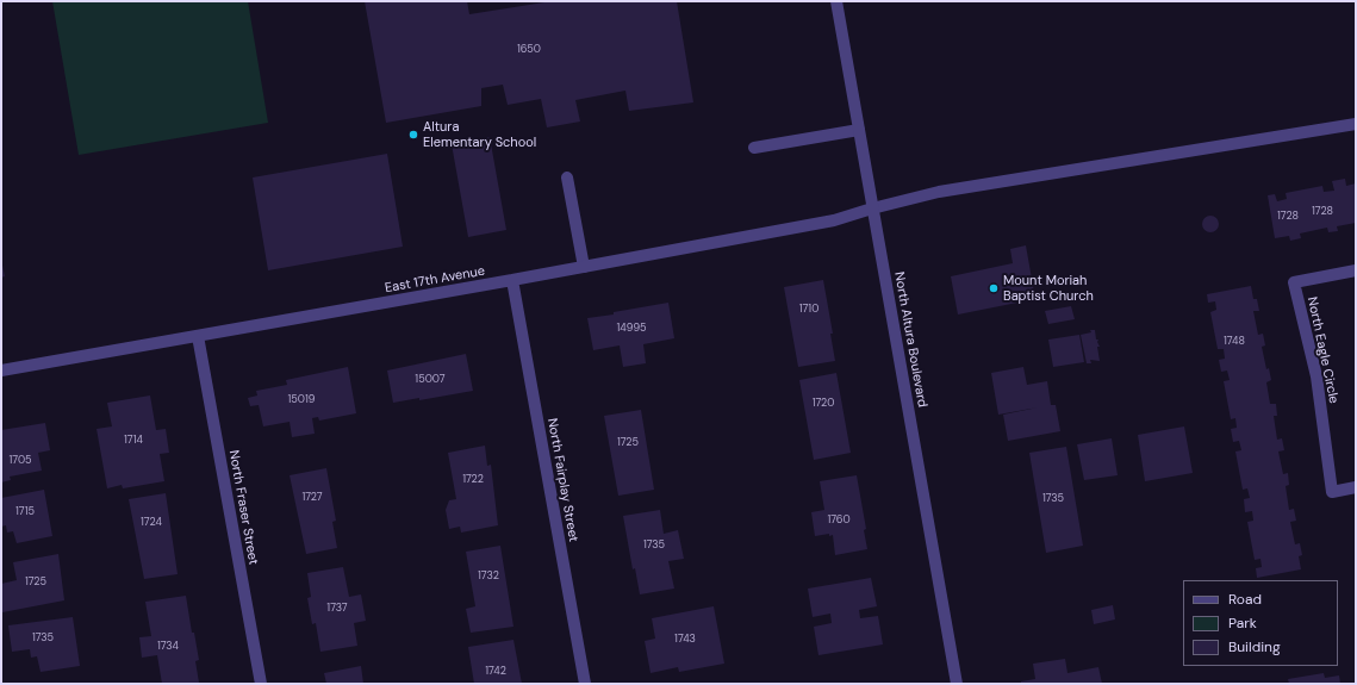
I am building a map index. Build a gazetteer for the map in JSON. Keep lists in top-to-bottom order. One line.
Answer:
{"streets":{"street":["East 17th Avenue","North Altura Boulevard","North Eagle Circle","North Fairplay Street","North Fraser Street"]},"crossings":[["East 17th Avenue","North Altura Boulevard"],["East 17th Avenue","North Fairplay Street"],["East 17th Avenue","North Fraser Street"]],"places":["Altura Elementary School","Mount Moriah Baptist Church"],"house_numbers":["1650","1728","1728","1710","14995","1748","15007","15019","1720","1714","1725","1705","1722","1727","1735","1715","1760","1724","1735","1732","1725","1737","1735","1743","1734","1742"],"legend":["Road","Park","Building"]}
